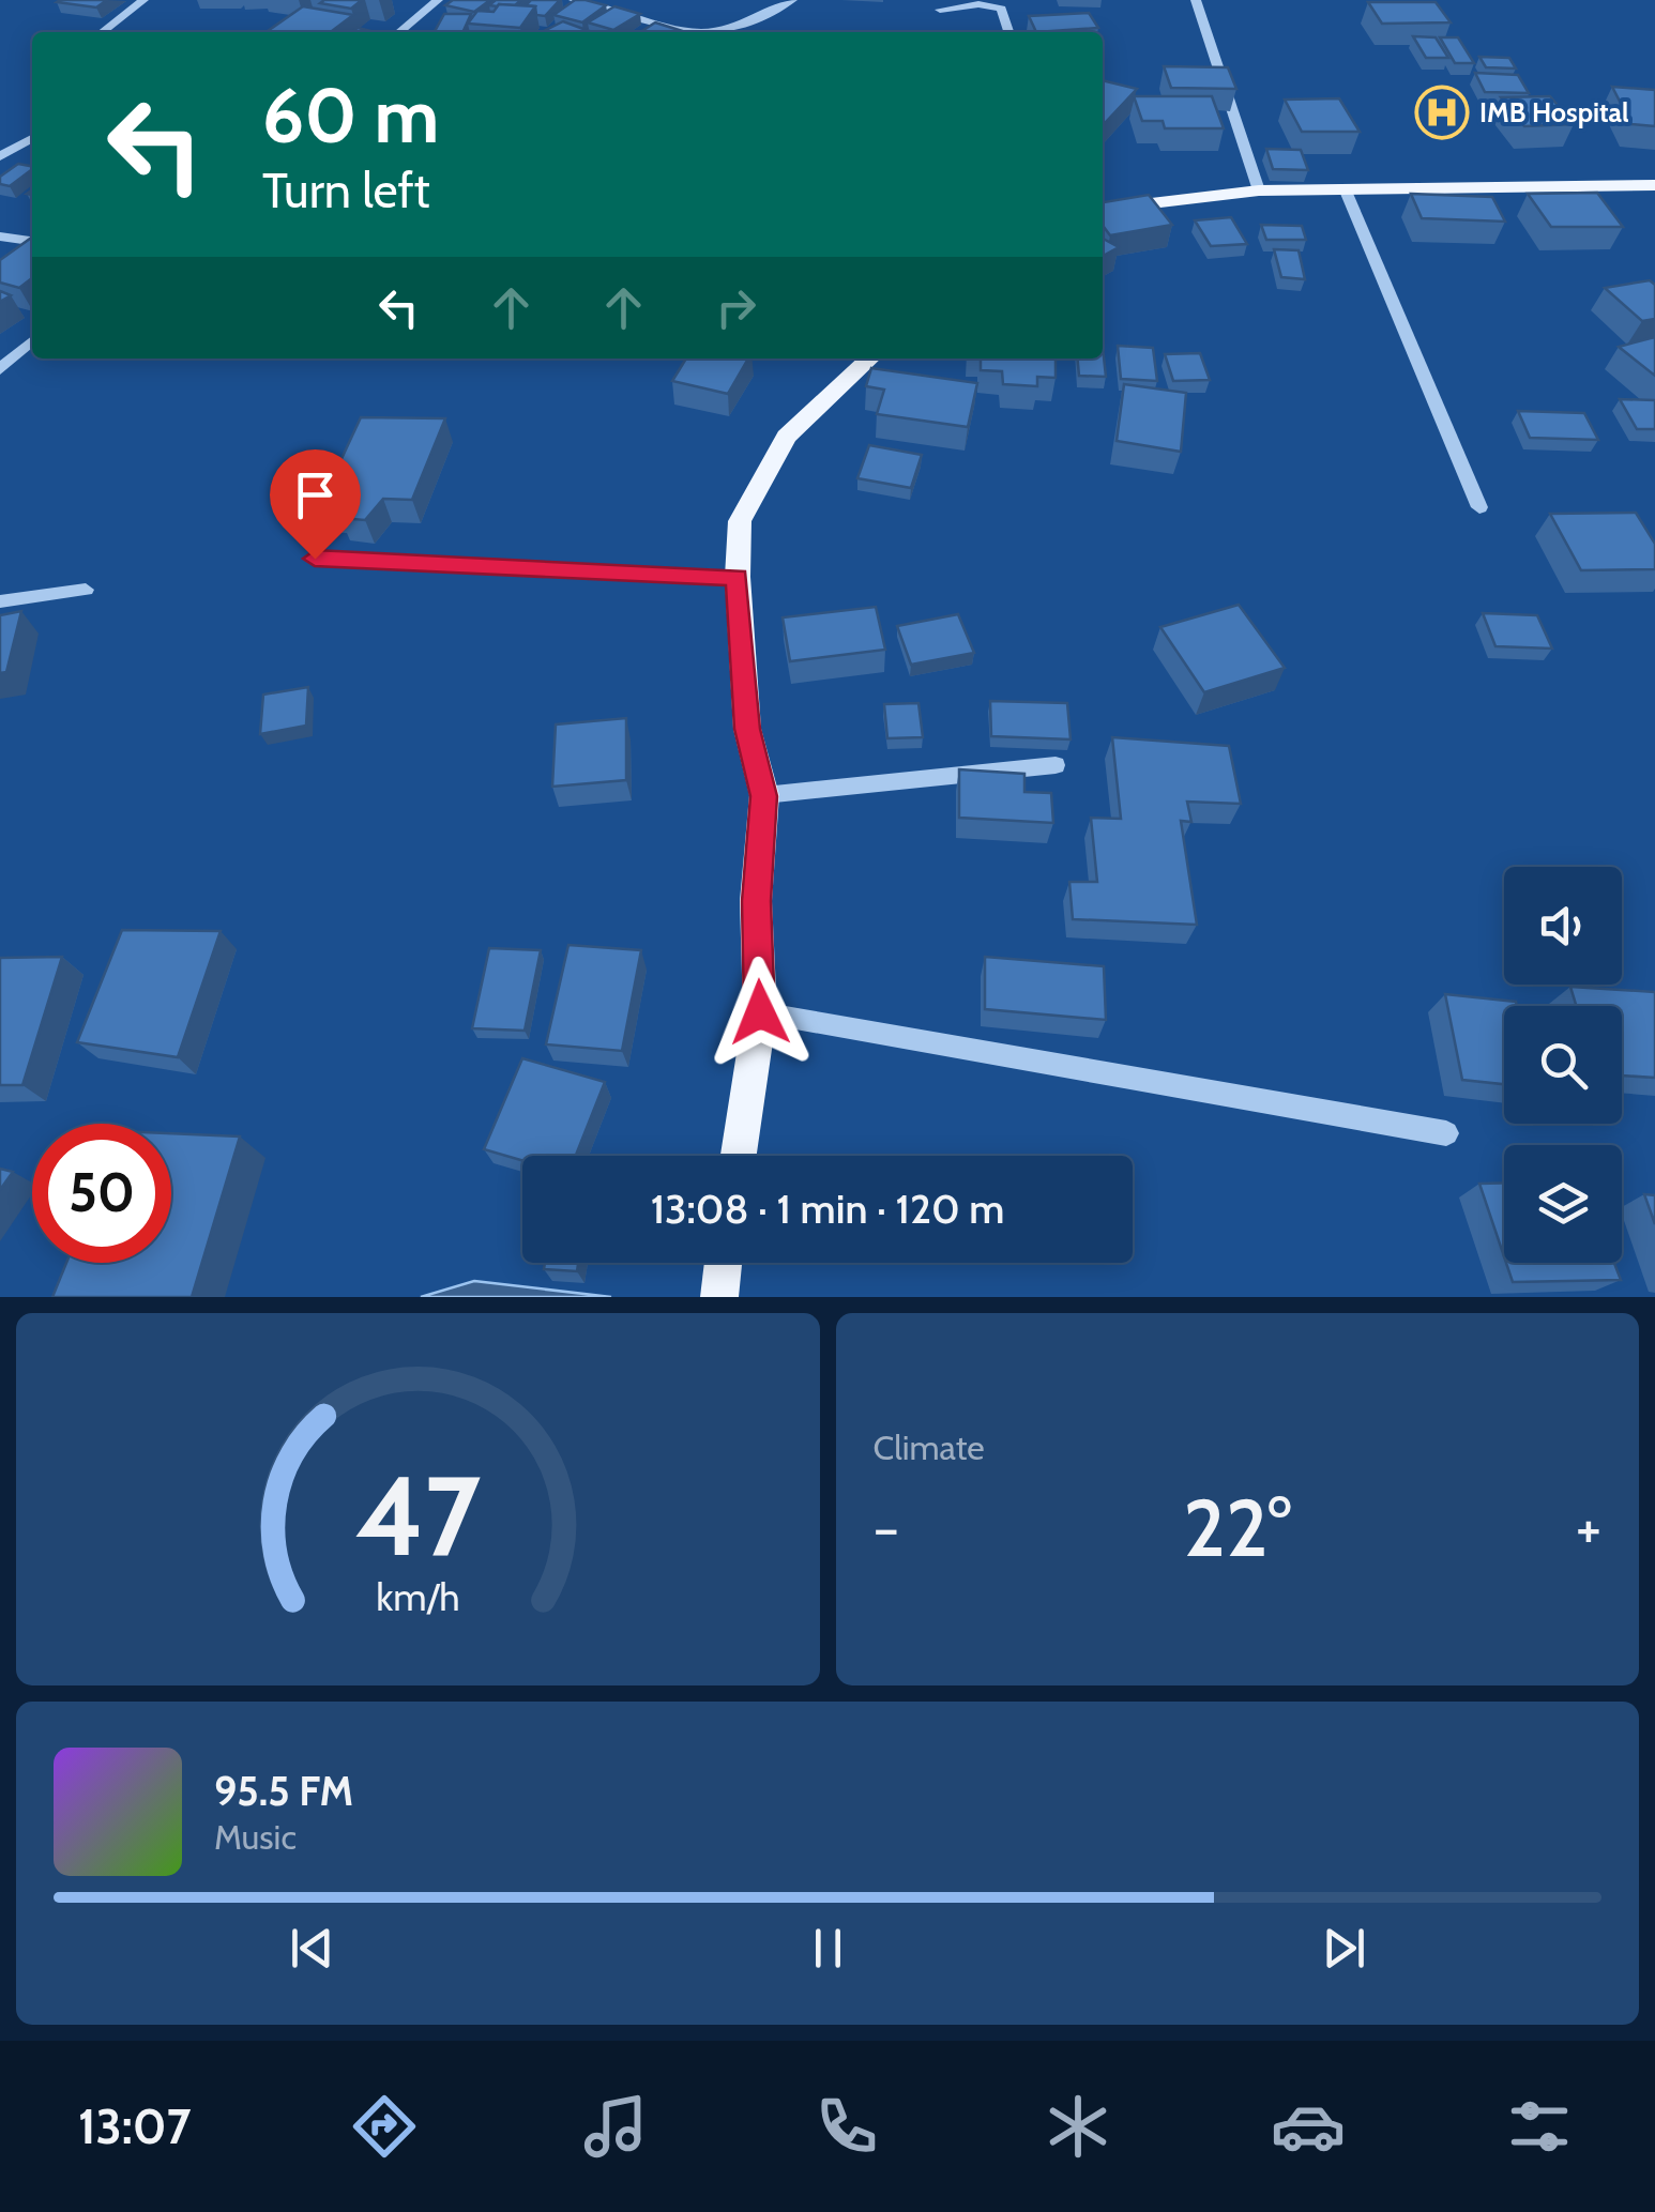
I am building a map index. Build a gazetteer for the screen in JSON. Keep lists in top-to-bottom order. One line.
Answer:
{"places":{"hospital":["IMB Hospital"]},"page":{"turn":["60 m","Turn left"],"limit":"50","trip":"13:08 · 1 min · 120 m","tile":"Climate","heat":["−","22°","+"],"song":["95.5 FM","Music"],"tabs":"13:07","gauge":["47","km/h"]}}
